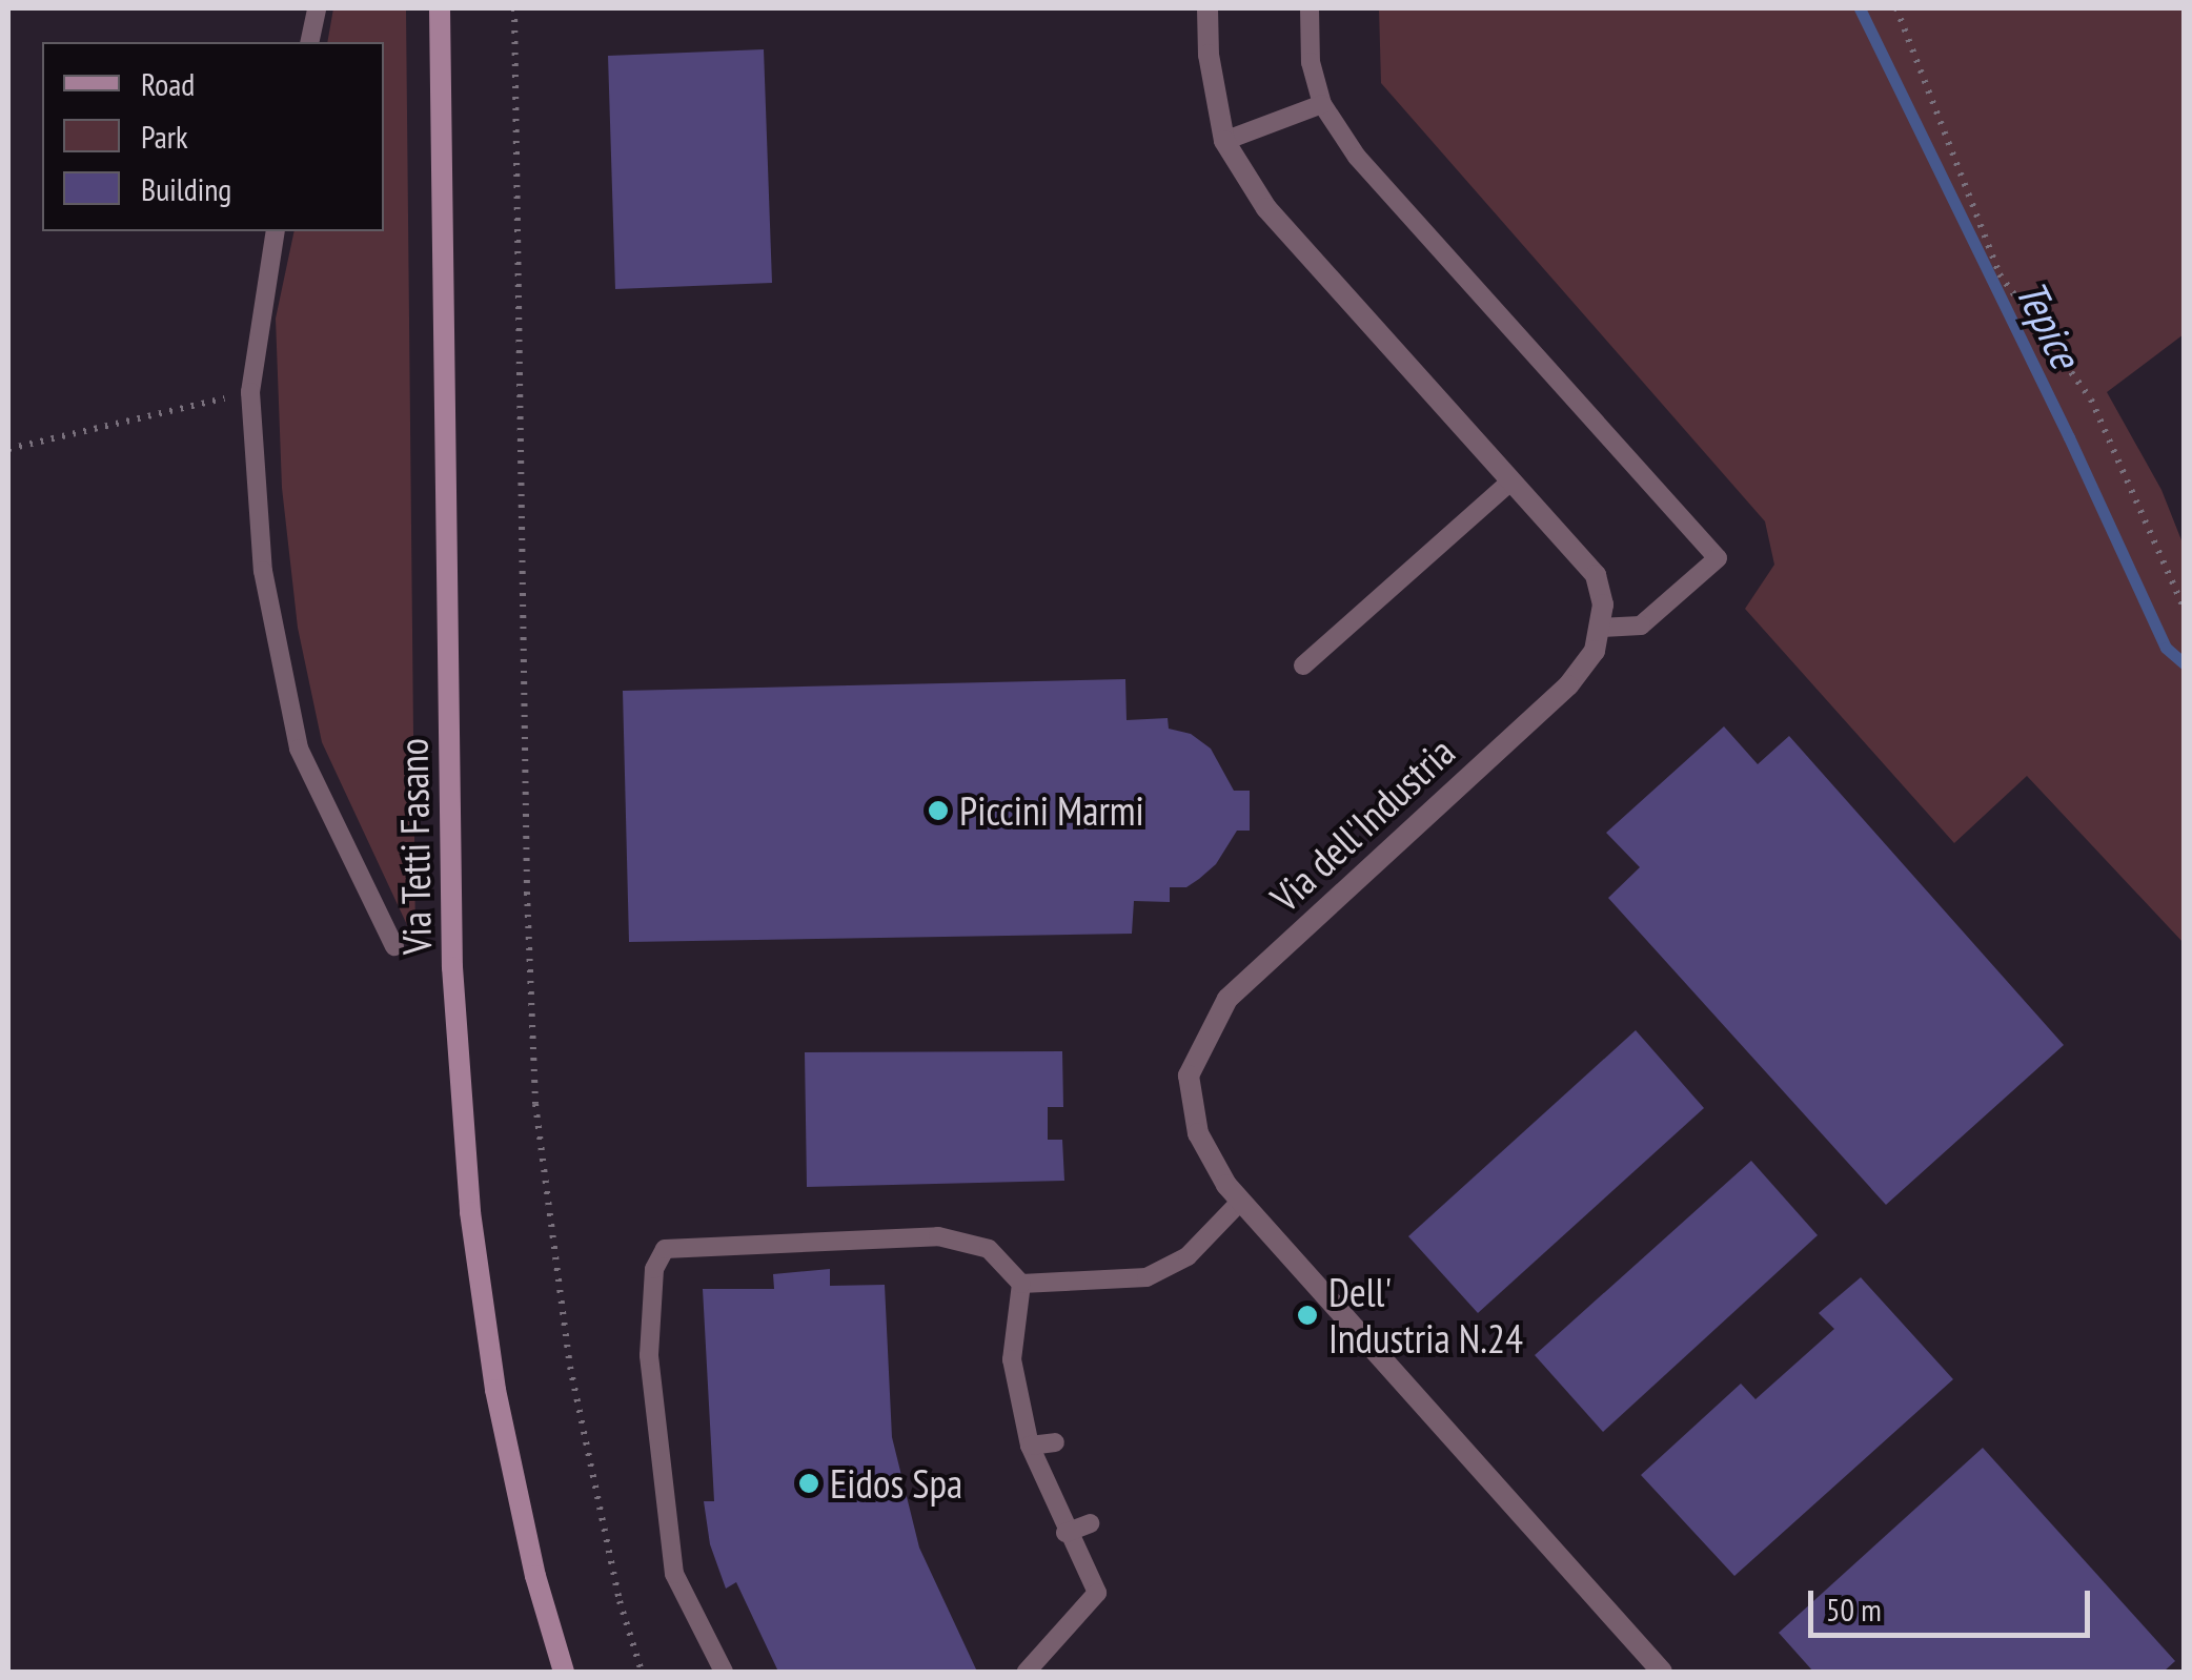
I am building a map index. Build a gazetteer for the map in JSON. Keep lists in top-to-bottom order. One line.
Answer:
{"streets":{"main road":["Via Tetti Fasano"],"street":["Via dell'Industria"]},"water":["Tepice"],"places":["Piccini Marmi","Dell' Industria N.24","Eidos Spa"],"legend":["Road","Park","Building"],"scale_bar":"50 m"}
